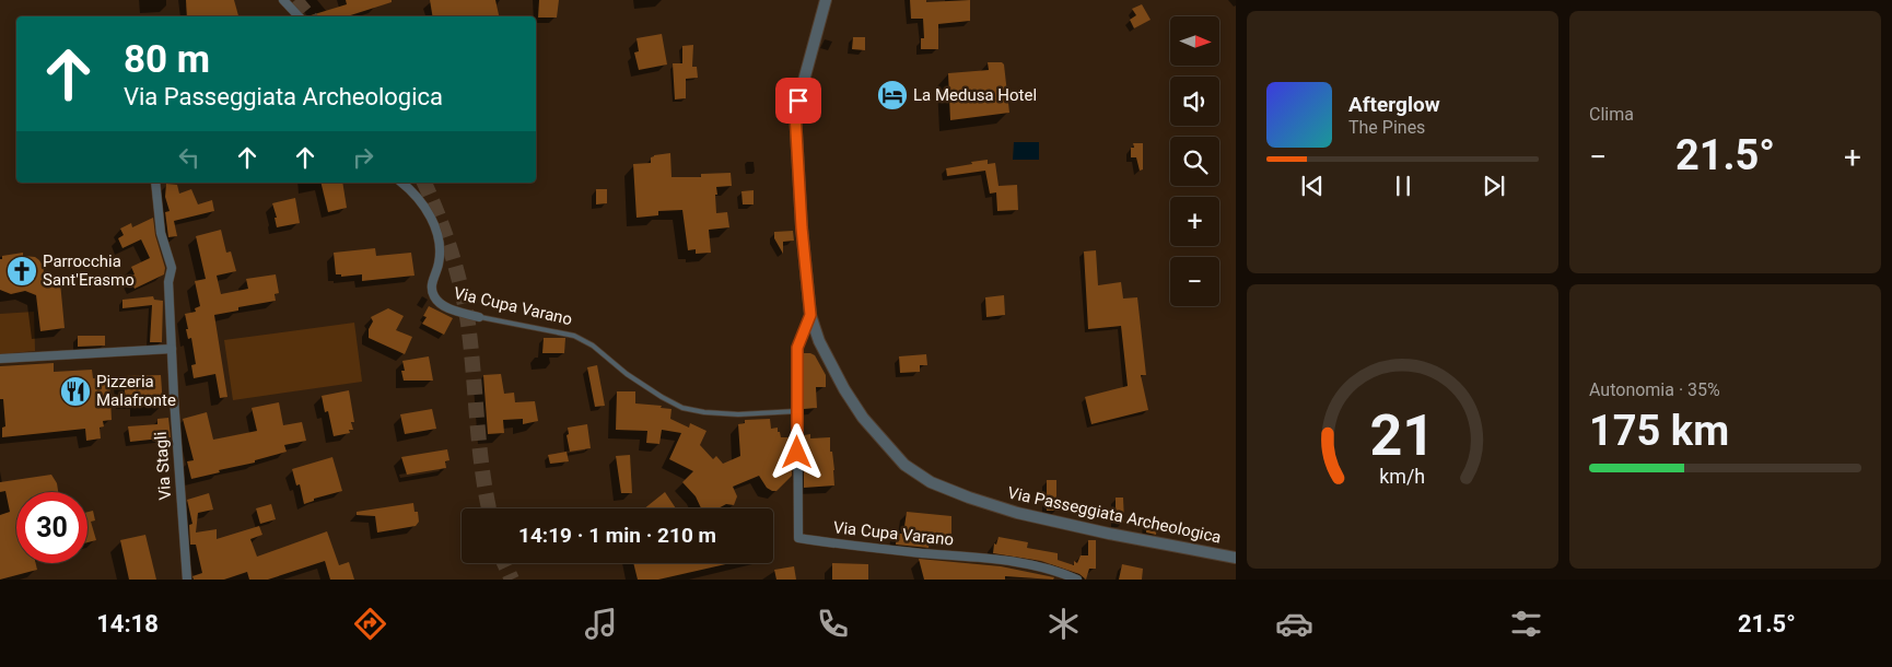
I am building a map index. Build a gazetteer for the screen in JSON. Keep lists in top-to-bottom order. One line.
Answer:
{"streets":{"street":["Via Cupa Varano","Via Stagli","Via Passeggiata Archeologica"]},"crossings":[["Via Cupa Varano","Via Passeggiata Archeologica"]],"places":{"hotel":["La Medusa Hotel"],"church":["Parrocchia Sant'Erasmo"],"restaurant":["Pizzeria Malafronte"]},"north":"right","page":{"tile":["Clima",["Autonomia · 35%","175 km"]],"map_buttons":["+","−"],"turn":["80 m","Via Passeggiata Archeologica"],"song":["Afterglow","The Pines"],"heat":["−","21.5°","+"],"limit":"30","trip":"14:19 · 1 min · 210 m","tabs":["14:18","21.5°"],"gauge":["21","km/h"]}}
